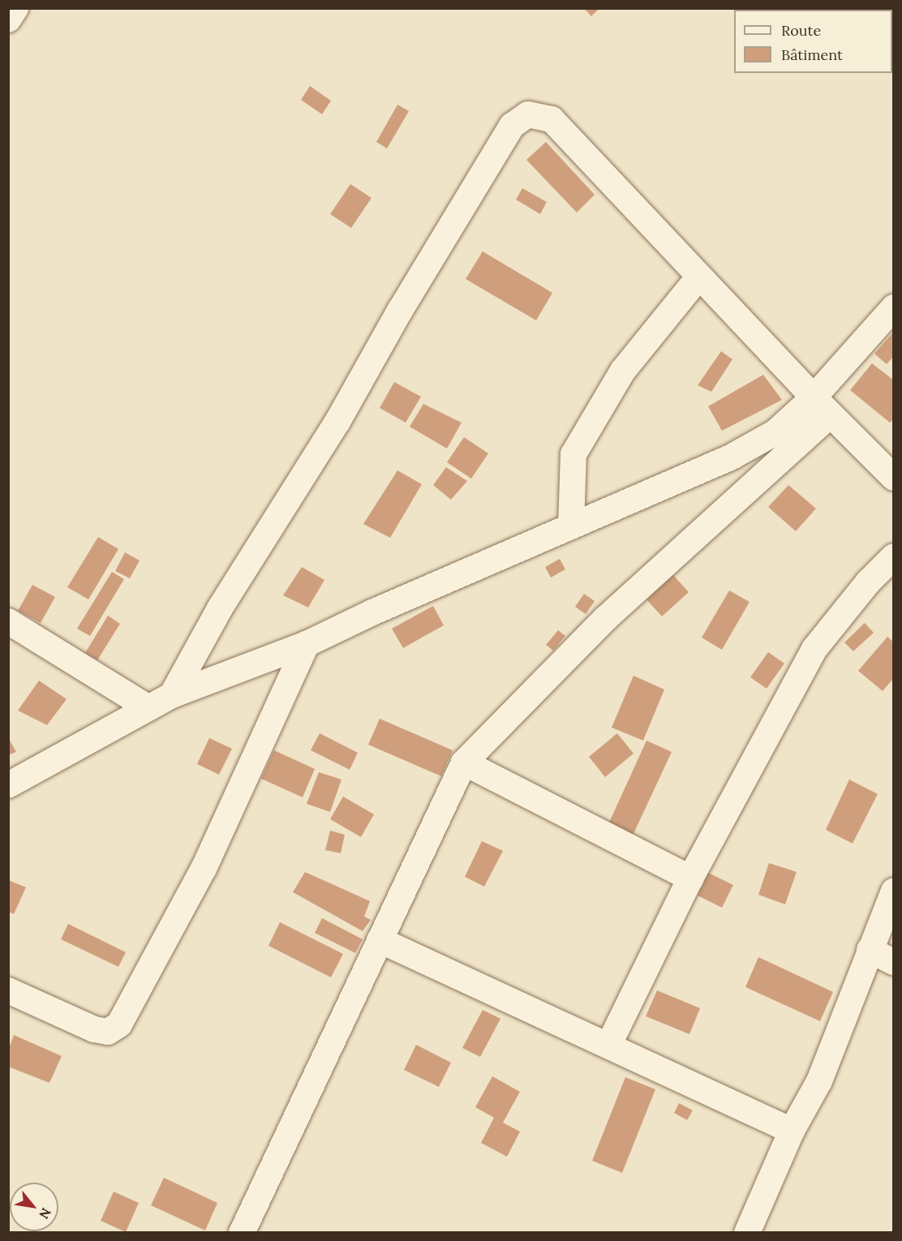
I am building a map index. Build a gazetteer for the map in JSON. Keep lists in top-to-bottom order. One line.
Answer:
{"legend":["Route","Bâtiment"],"north":"bottom right"}
